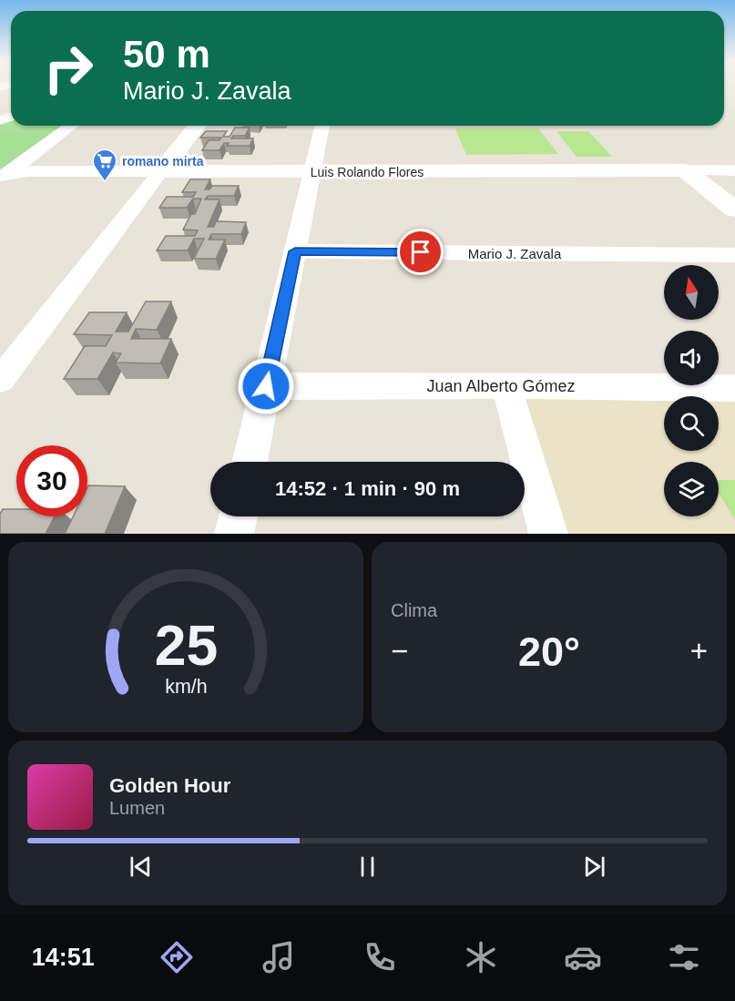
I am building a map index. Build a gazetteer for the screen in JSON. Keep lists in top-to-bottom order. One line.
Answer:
{"streets":{"street":["Luis Rolando Flores","Mario J. Zavala","Juan Alberto Gómez"]},"places":{"supermarket":["romano mirta"]},"north":"top","page":{"turn":["50 m","Mario J. Zavala"],"limit":"30","trip":"14:52 · 1 min · 90 m","tile":"Clima","heat":["−","20°","+"],"song":["Golden Hour","Lumen"],"tabs":"14:51","gauge":["25","km/h"]}}
